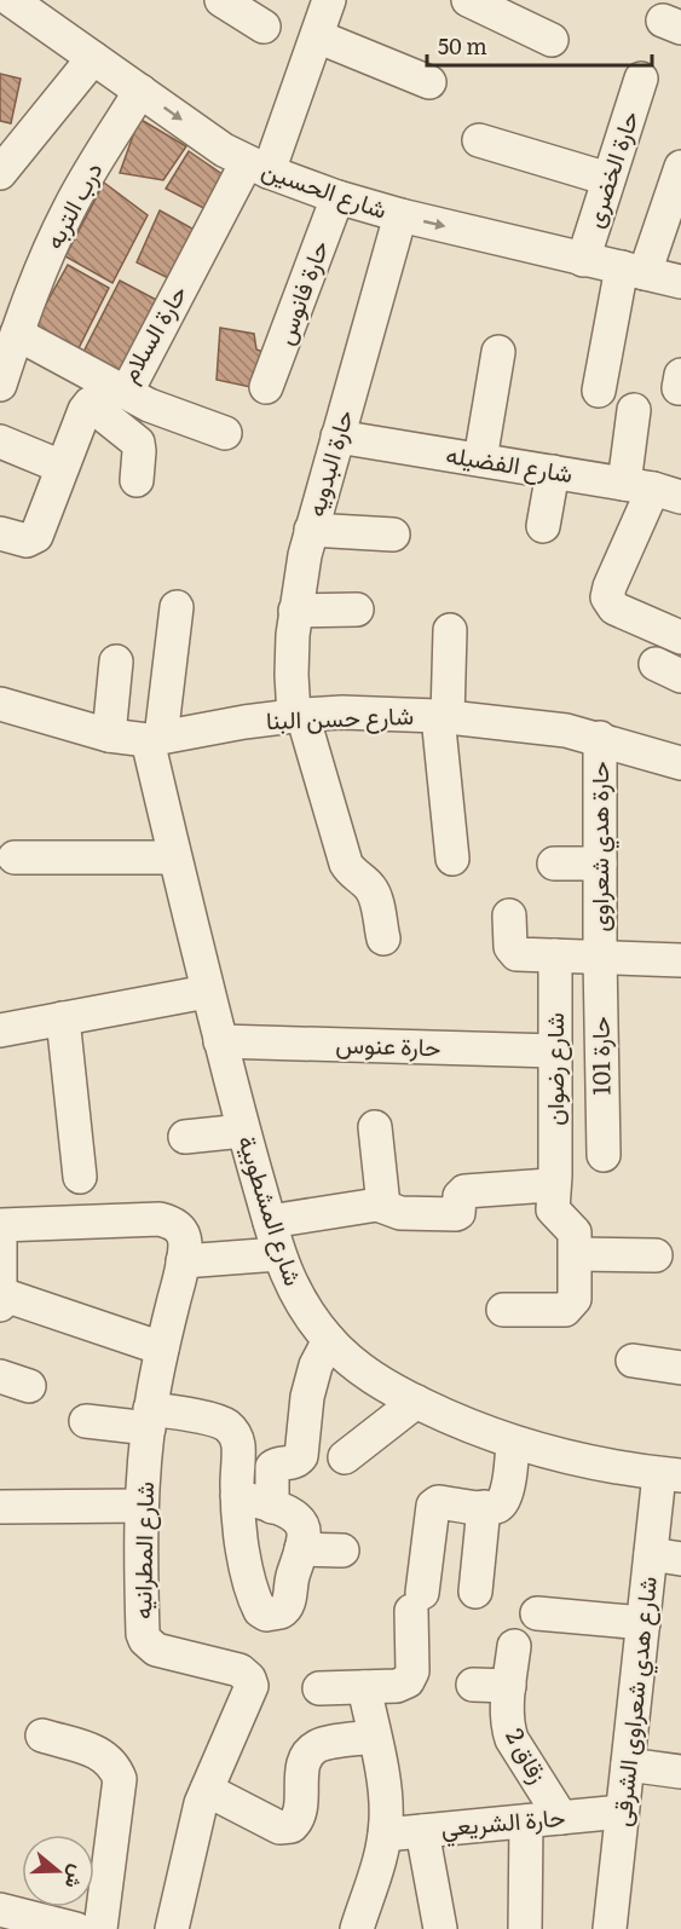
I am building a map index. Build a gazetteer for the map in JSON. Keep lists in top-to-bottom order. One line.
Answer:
{"streets":{"street":["حارة الخضرى","شارع الحسين","درب التربه","حارة فانوس","حارة السلام","حارة البدويه","شارع الفضيله","شارع حسن البنا","حارة هدي شعراوى","حارة عنوس","حارة 101","شارع رضوان","شارع المشطوبية","شارع المطرانيه","شارع هدي شعراوى الشرقى","زقاق 2","حارة الشريعي"]},"crossings":[["حارة الخضرى","شارع الحسين"],["شارع الحسين","درب التربه"],["شارع الحسين","حارة فانوس"],["شارع الحسين","حارة السلام"],["شارع الحسين","حارة البدويه"],["حارة البدويه","شارع الفضيله"],["حارة البدويه","شارع حسن البنا"],["شارع حسن البنا","حارة هدي شعراوى"],["شارع حسن البنا","شارع المشطوبية"],["حارة هدي شعراوى","حارة 101"],["حارة عنوس","شارع رضوان"],["حارة عنوس","شارع المشطوبية"],["شارع المشطوبية","شارع هدي شعراوى الشرقى"],["شارع هدي شعراوى الشرقى","حارة الشريعي"],["زقاق 2","حارة الشريعي"]],"scale_bar":"50 m","north":"right"}
